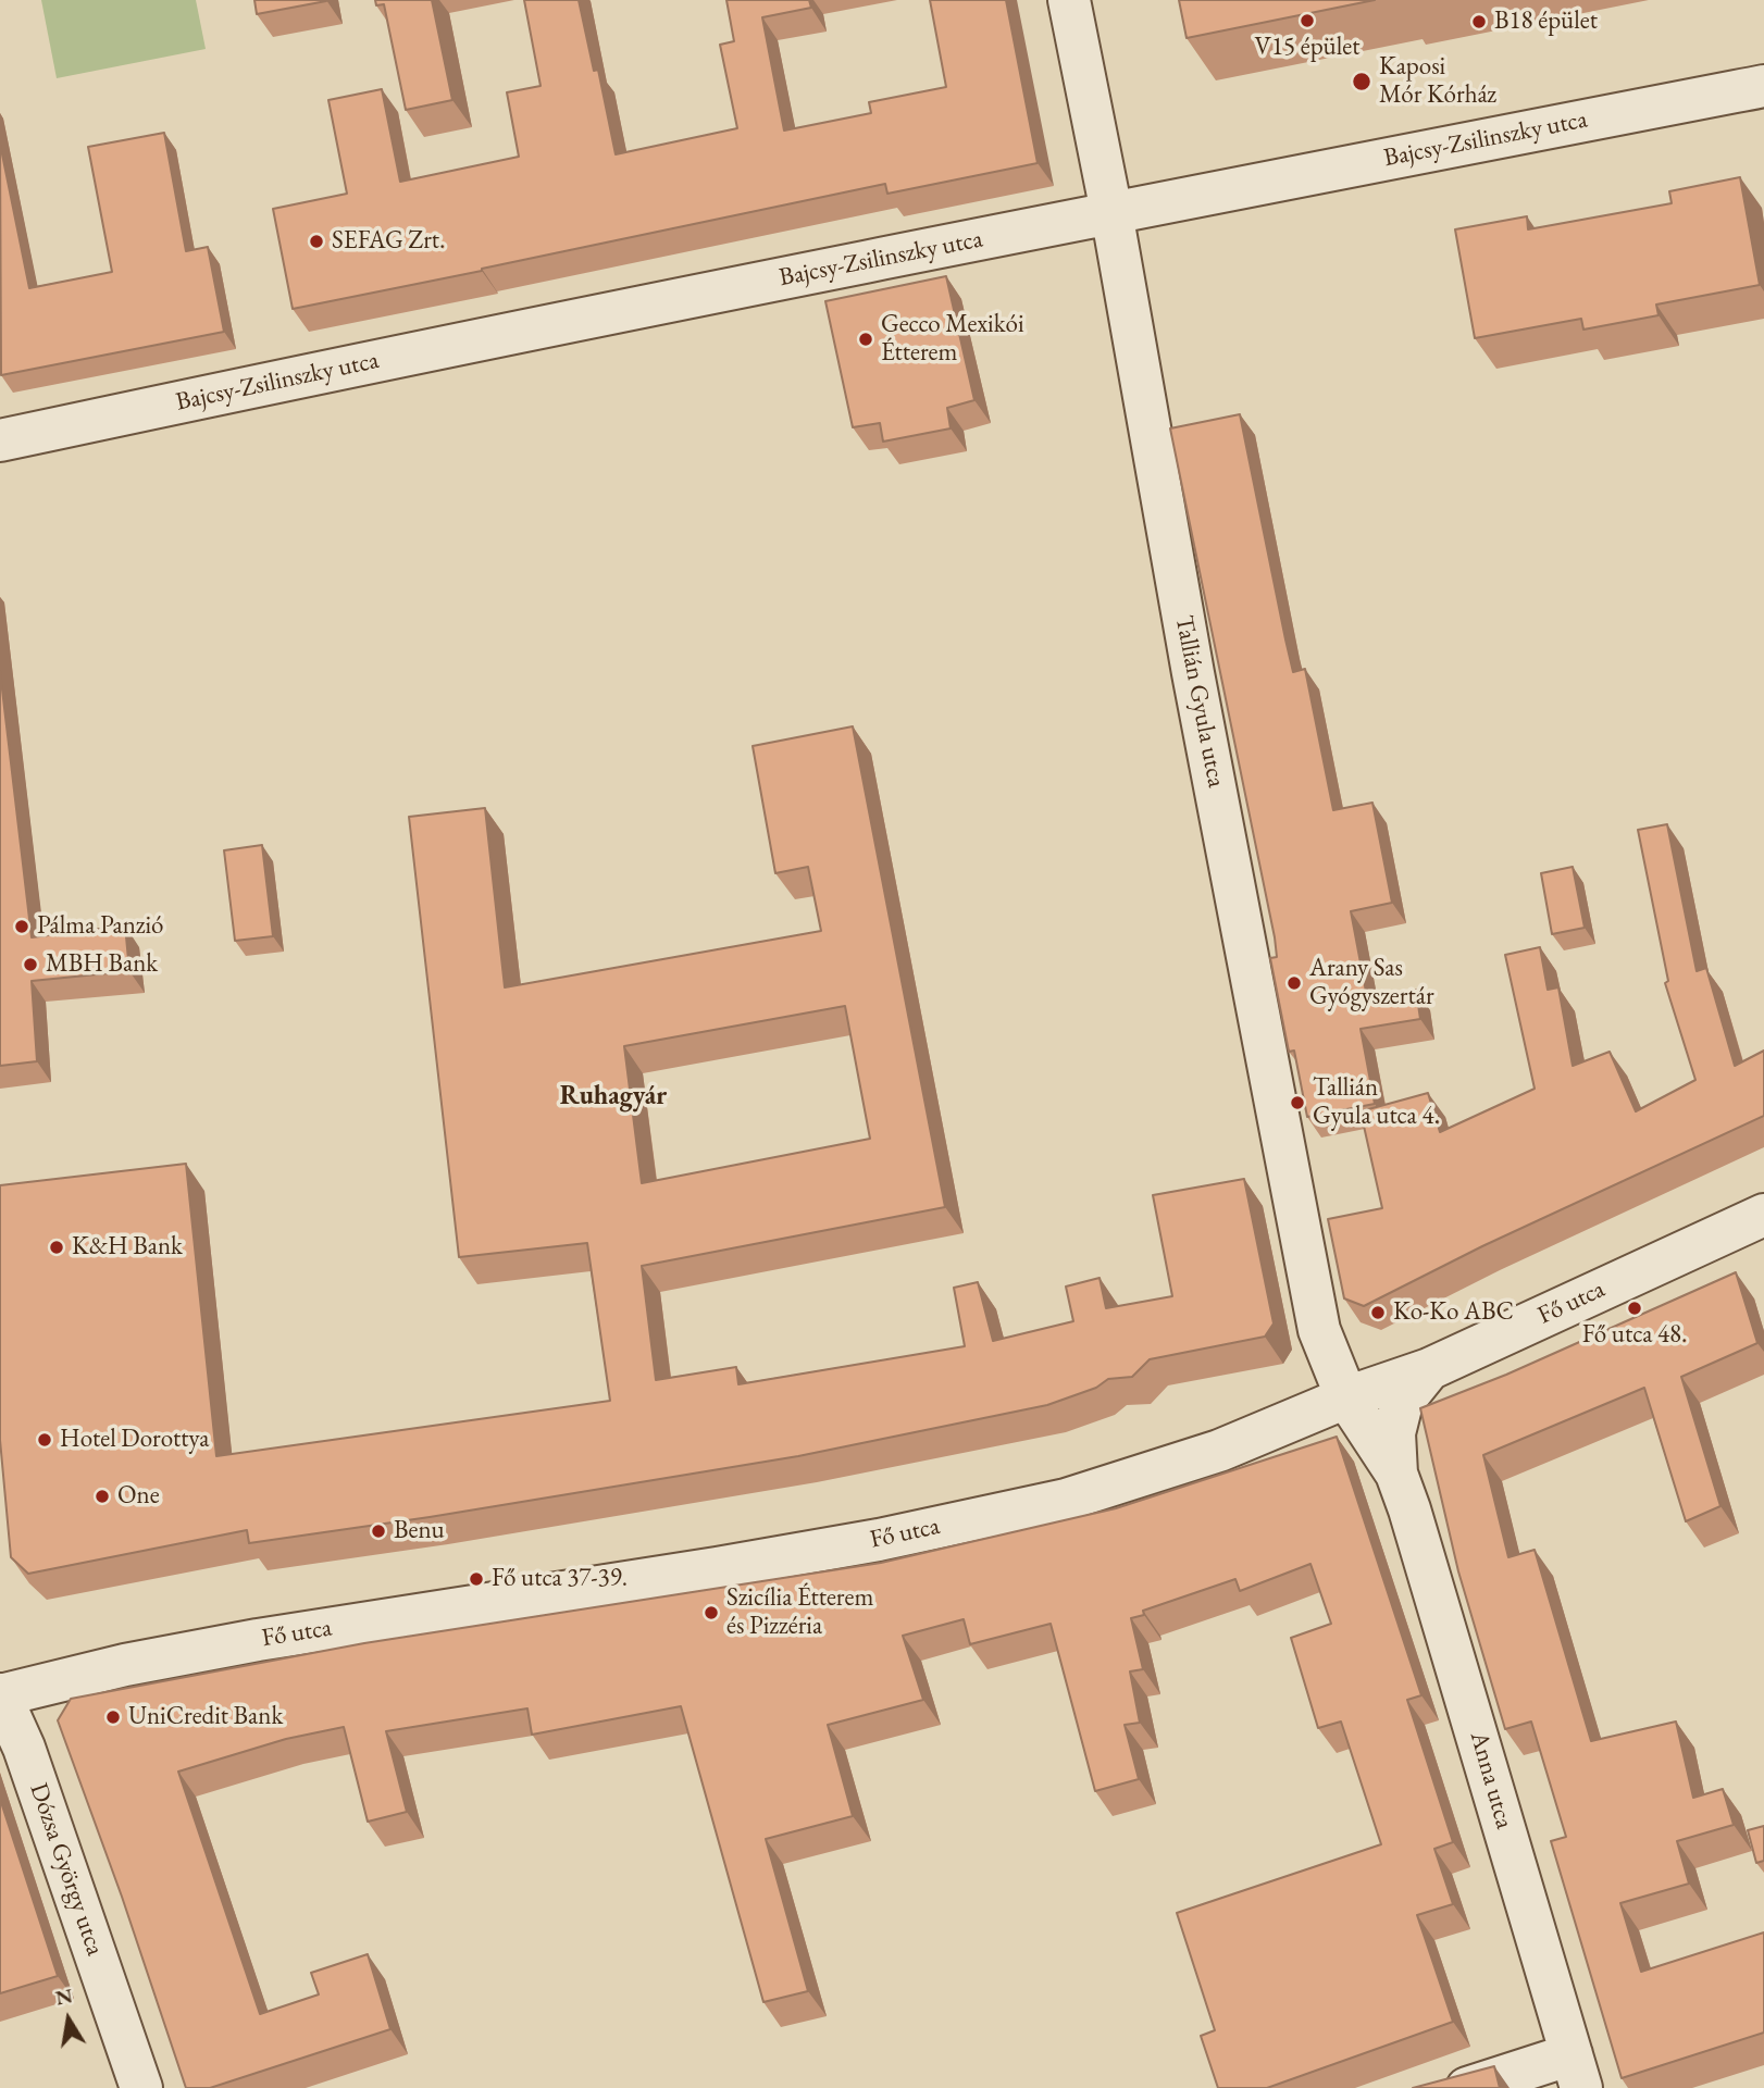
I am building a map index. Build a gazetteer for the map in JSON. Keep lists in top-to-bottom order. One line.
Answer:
{"streets":{"street":["Bajcsy-Zsilinszky utca","Tallián Gyula utca","Fő utca","Anna utca","Dózsa György utca"]},"crossings":[["Bajcsy-Zsilinszky utca","Tallián Gyula utca"],["Tallián Gyula utca","Fő utca"],["Tallián Gyula utca","Anna utca"],["Fő utca","Anna utca"],["Fő utca","Dózsa György utca"]],"districts":["Ruhagyár"],"places":["V15 épület","B18 épület","Kaposi Mór Kórház","SEFAG Zrt.","Gecco Mexikói Étterem","Pálma Panzió","MBH Bank","Arany Sas Gyógyszertár","Tallián Gyula utca 4.","K&H Bank","Fő utca 48.","Ko-Ko ABC","Hotel Dorottya","One","Benu","Fő utca 37-39.","Szicília Étterem és Pizzéria","UniCredit Bank"],"north":"top"}
